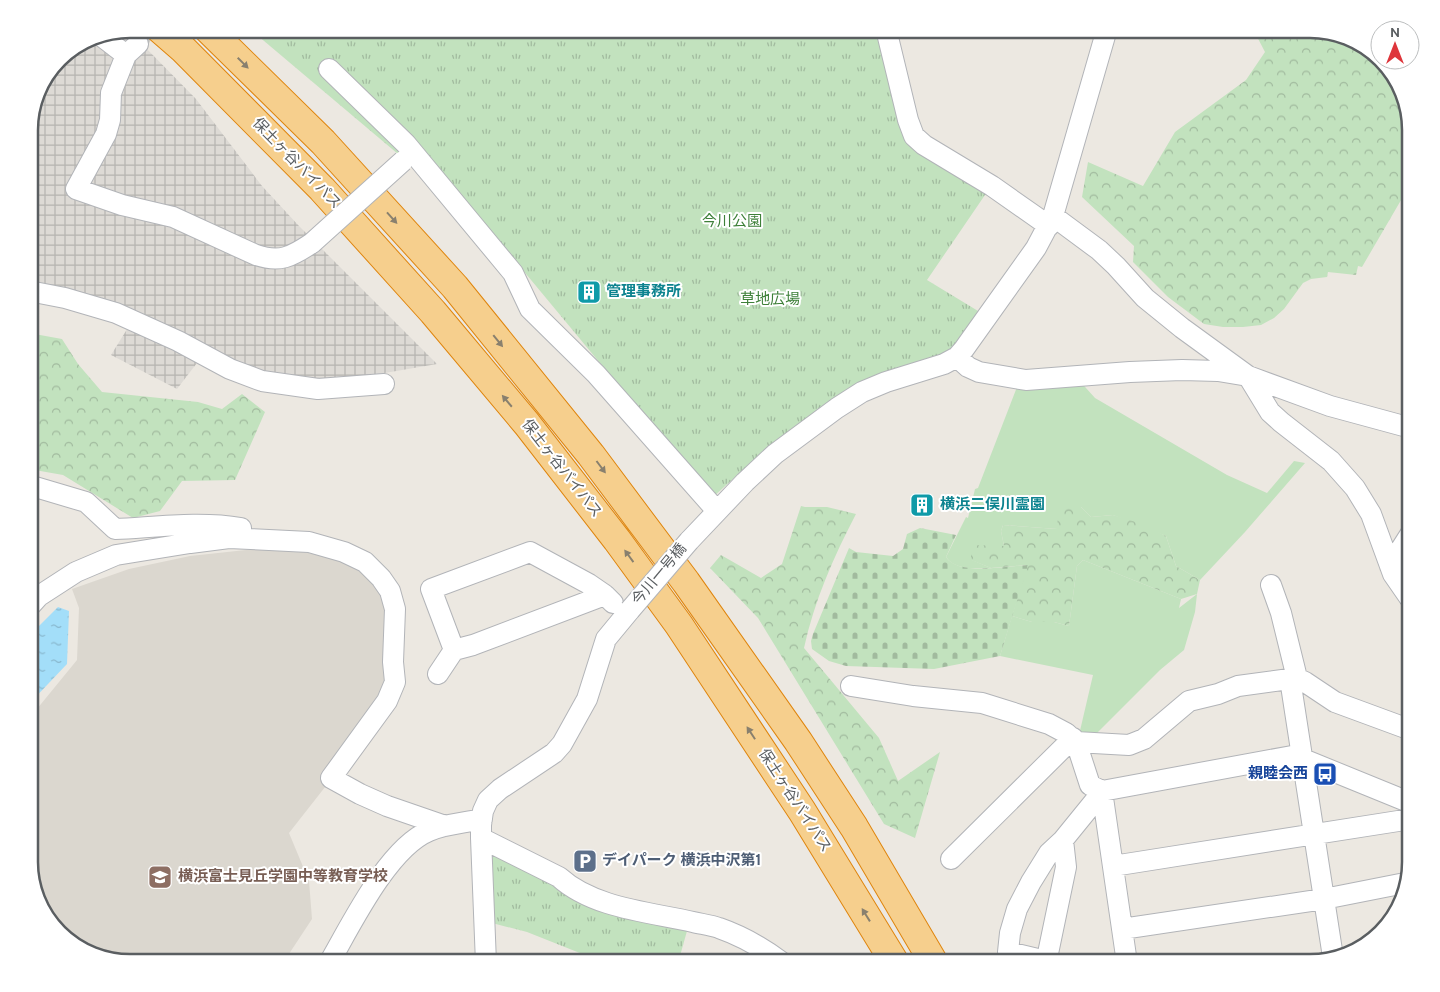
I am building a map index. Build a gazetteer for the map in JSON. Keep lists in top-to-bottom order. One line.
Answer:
{"streets":{"highway":["保土ヶ谷バイパス"],"street":["今川一号橋"]},"parks":["今川公園","草地広場"],"places":{"building":["管理事務所","横浜二俣川霊園"],"bus stop":["親睦会西"],"parking":["デイパーク 横浜中沢第1"],"school or university":["横浜富士見丘学園中等教育学校"]},"north":"top"}
